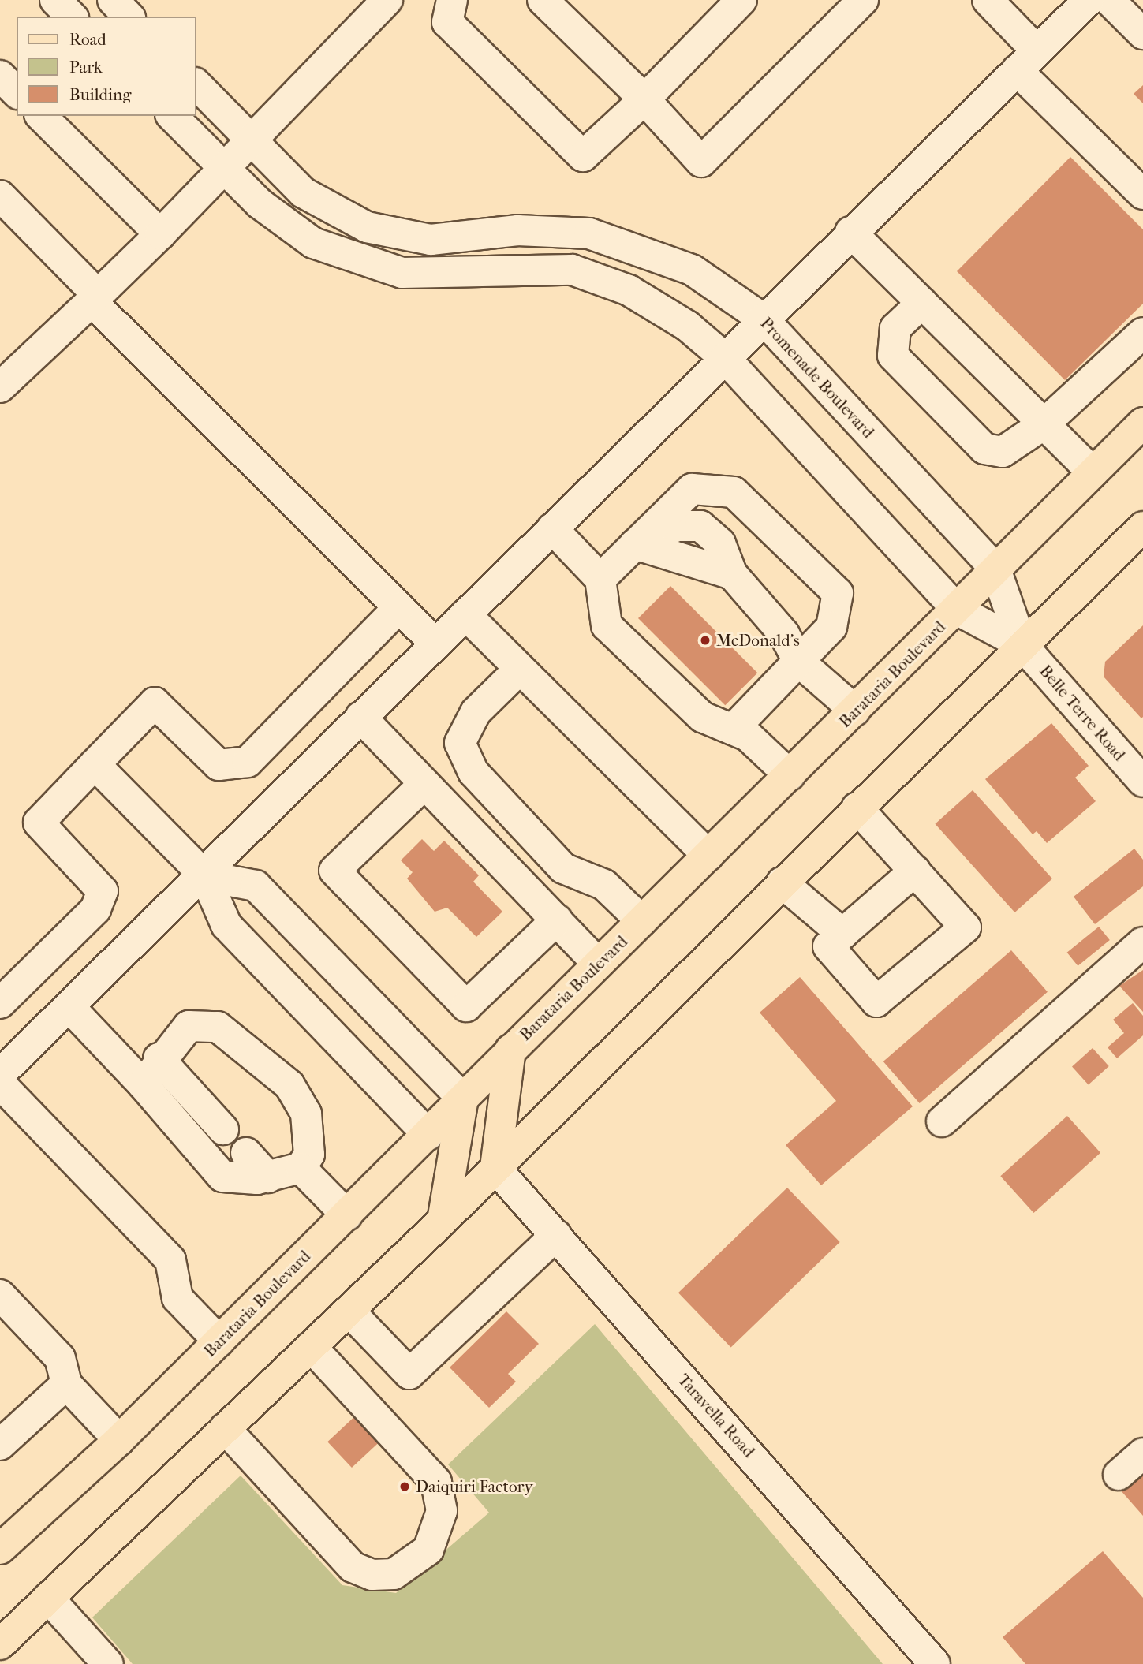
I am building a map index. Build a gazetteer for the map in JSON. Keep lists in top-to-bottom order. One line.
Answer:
{"streets":{"main road":["Barataria Boulevard"],"street":["Promenade Boulevard","Belle Terre Road","Taravella Road"]},"crossings":[["Promenade Boulevard","Barataria Boulevard"]],"places":["McDonald's","Daiquiri Factory"],"legend":["Road","Park","Building"]}
